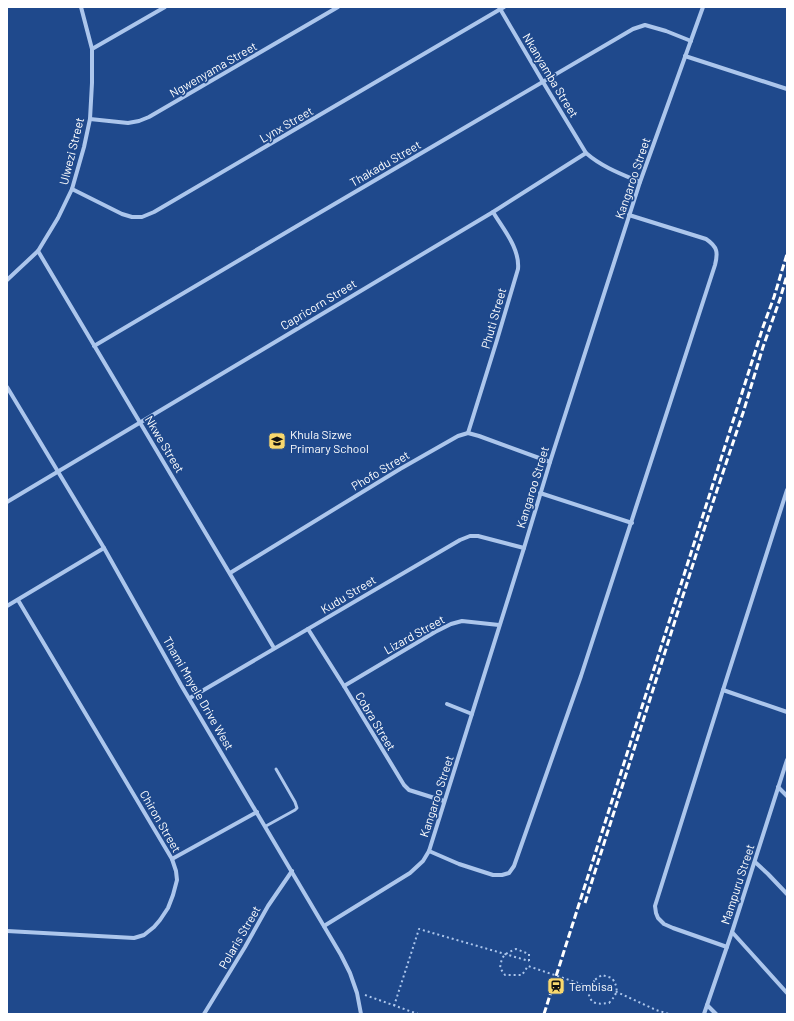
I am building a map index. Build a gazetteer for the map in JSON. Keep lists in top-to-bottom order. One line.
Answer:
{"streets":{"street":["Ngwenyama Street","Nkanyamba Street","Lynx Street","Ulwezi Street","Thakadu Street","Kangaroo Street","Capricorn Street","Phuti Street","Nkwe Street","Phofo Street","Kudu Street","Lizard Street","Thami Mnyele Drive West","Cobra Street","Chiron Street","Mampuru Street","Polaris Street"]},"crossings":[["Ngwenyama Street","Ulwezi Street"],["Nkanyamba Street","Lynx Street"],["Nkanyamba Street","Thakadu Street"],["Nkanyamba Street","Capricorn Street"],["Lynx Street","Ulwezi Street"],["Ulwezi Street","Nkwe Street"],["Thakadu Street","Kangaroo Street"],["Thakadu Street","Nkwe Street"],["Kangaroo Street","Kudu Street"],["Kangaroo Street","Lizard Street"],["Kangaroo Street","Thami Mnyele Drive West"],["Kangaroo Street","Cobra Street"],["Capricorn Street","Phuti Street"],["Capricorn Street","Nkwe Street"],["Capricorn Street","Thami Mnyele Drive West"],["Phuti Street","Phofo Street"],["Nkwe Street","Phofo Street"],["Nkwe Street","Kudu Street"],["Kudu Street","Thami Mnyele Drive West"],["Kudu Street","Cobra Street"],["Lizard Street","Cobra Street"],["Thami Mnyele Drive West","Polaris Street"]],"places":{"school or university":["Khula Sizwe Primary School"],"station":["Tembisa"]}}
